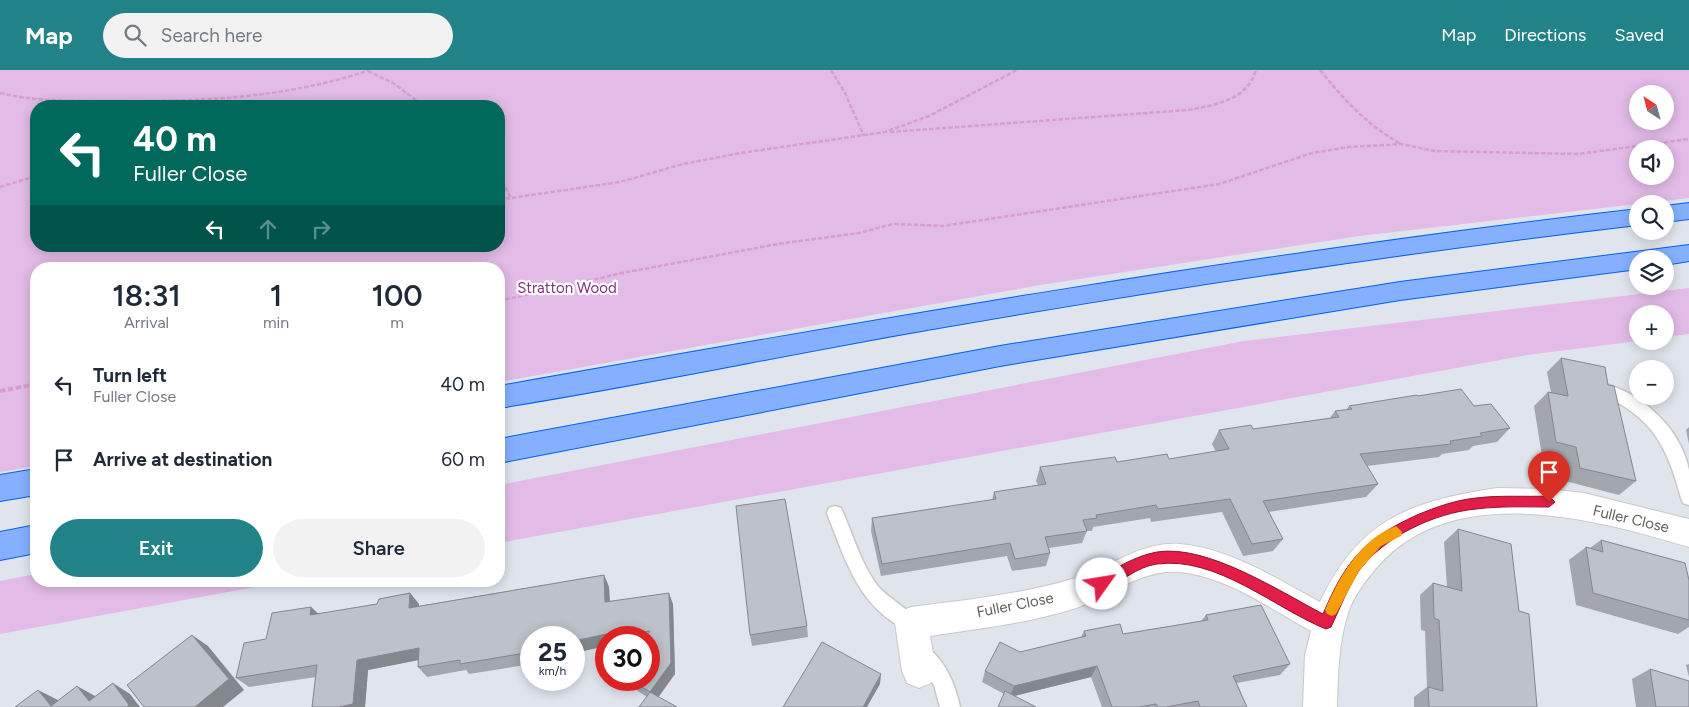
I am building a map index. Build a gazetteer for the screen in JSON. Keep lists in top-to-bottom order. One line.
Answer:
{"streets":{"street":["Fuller Close"]},"parks":["Stratton Wood"],"north":"top left","page":{"header":"Map","search":"Search here","nav":["Map","Directions","Saved"],"map_buttons":["+","−"],"turn":["40 m","Fuller Close"],"eta":["18:31","Arrival","1","min","100","m"],"list":[{"name":"Turn left","note":"Fuller Close","value":"40 m"},{"name":"Arrive at destination","value":"60 m"}],"buttons":["Exit","Share"],"speed":"25 km/h","limit":"30"}}
